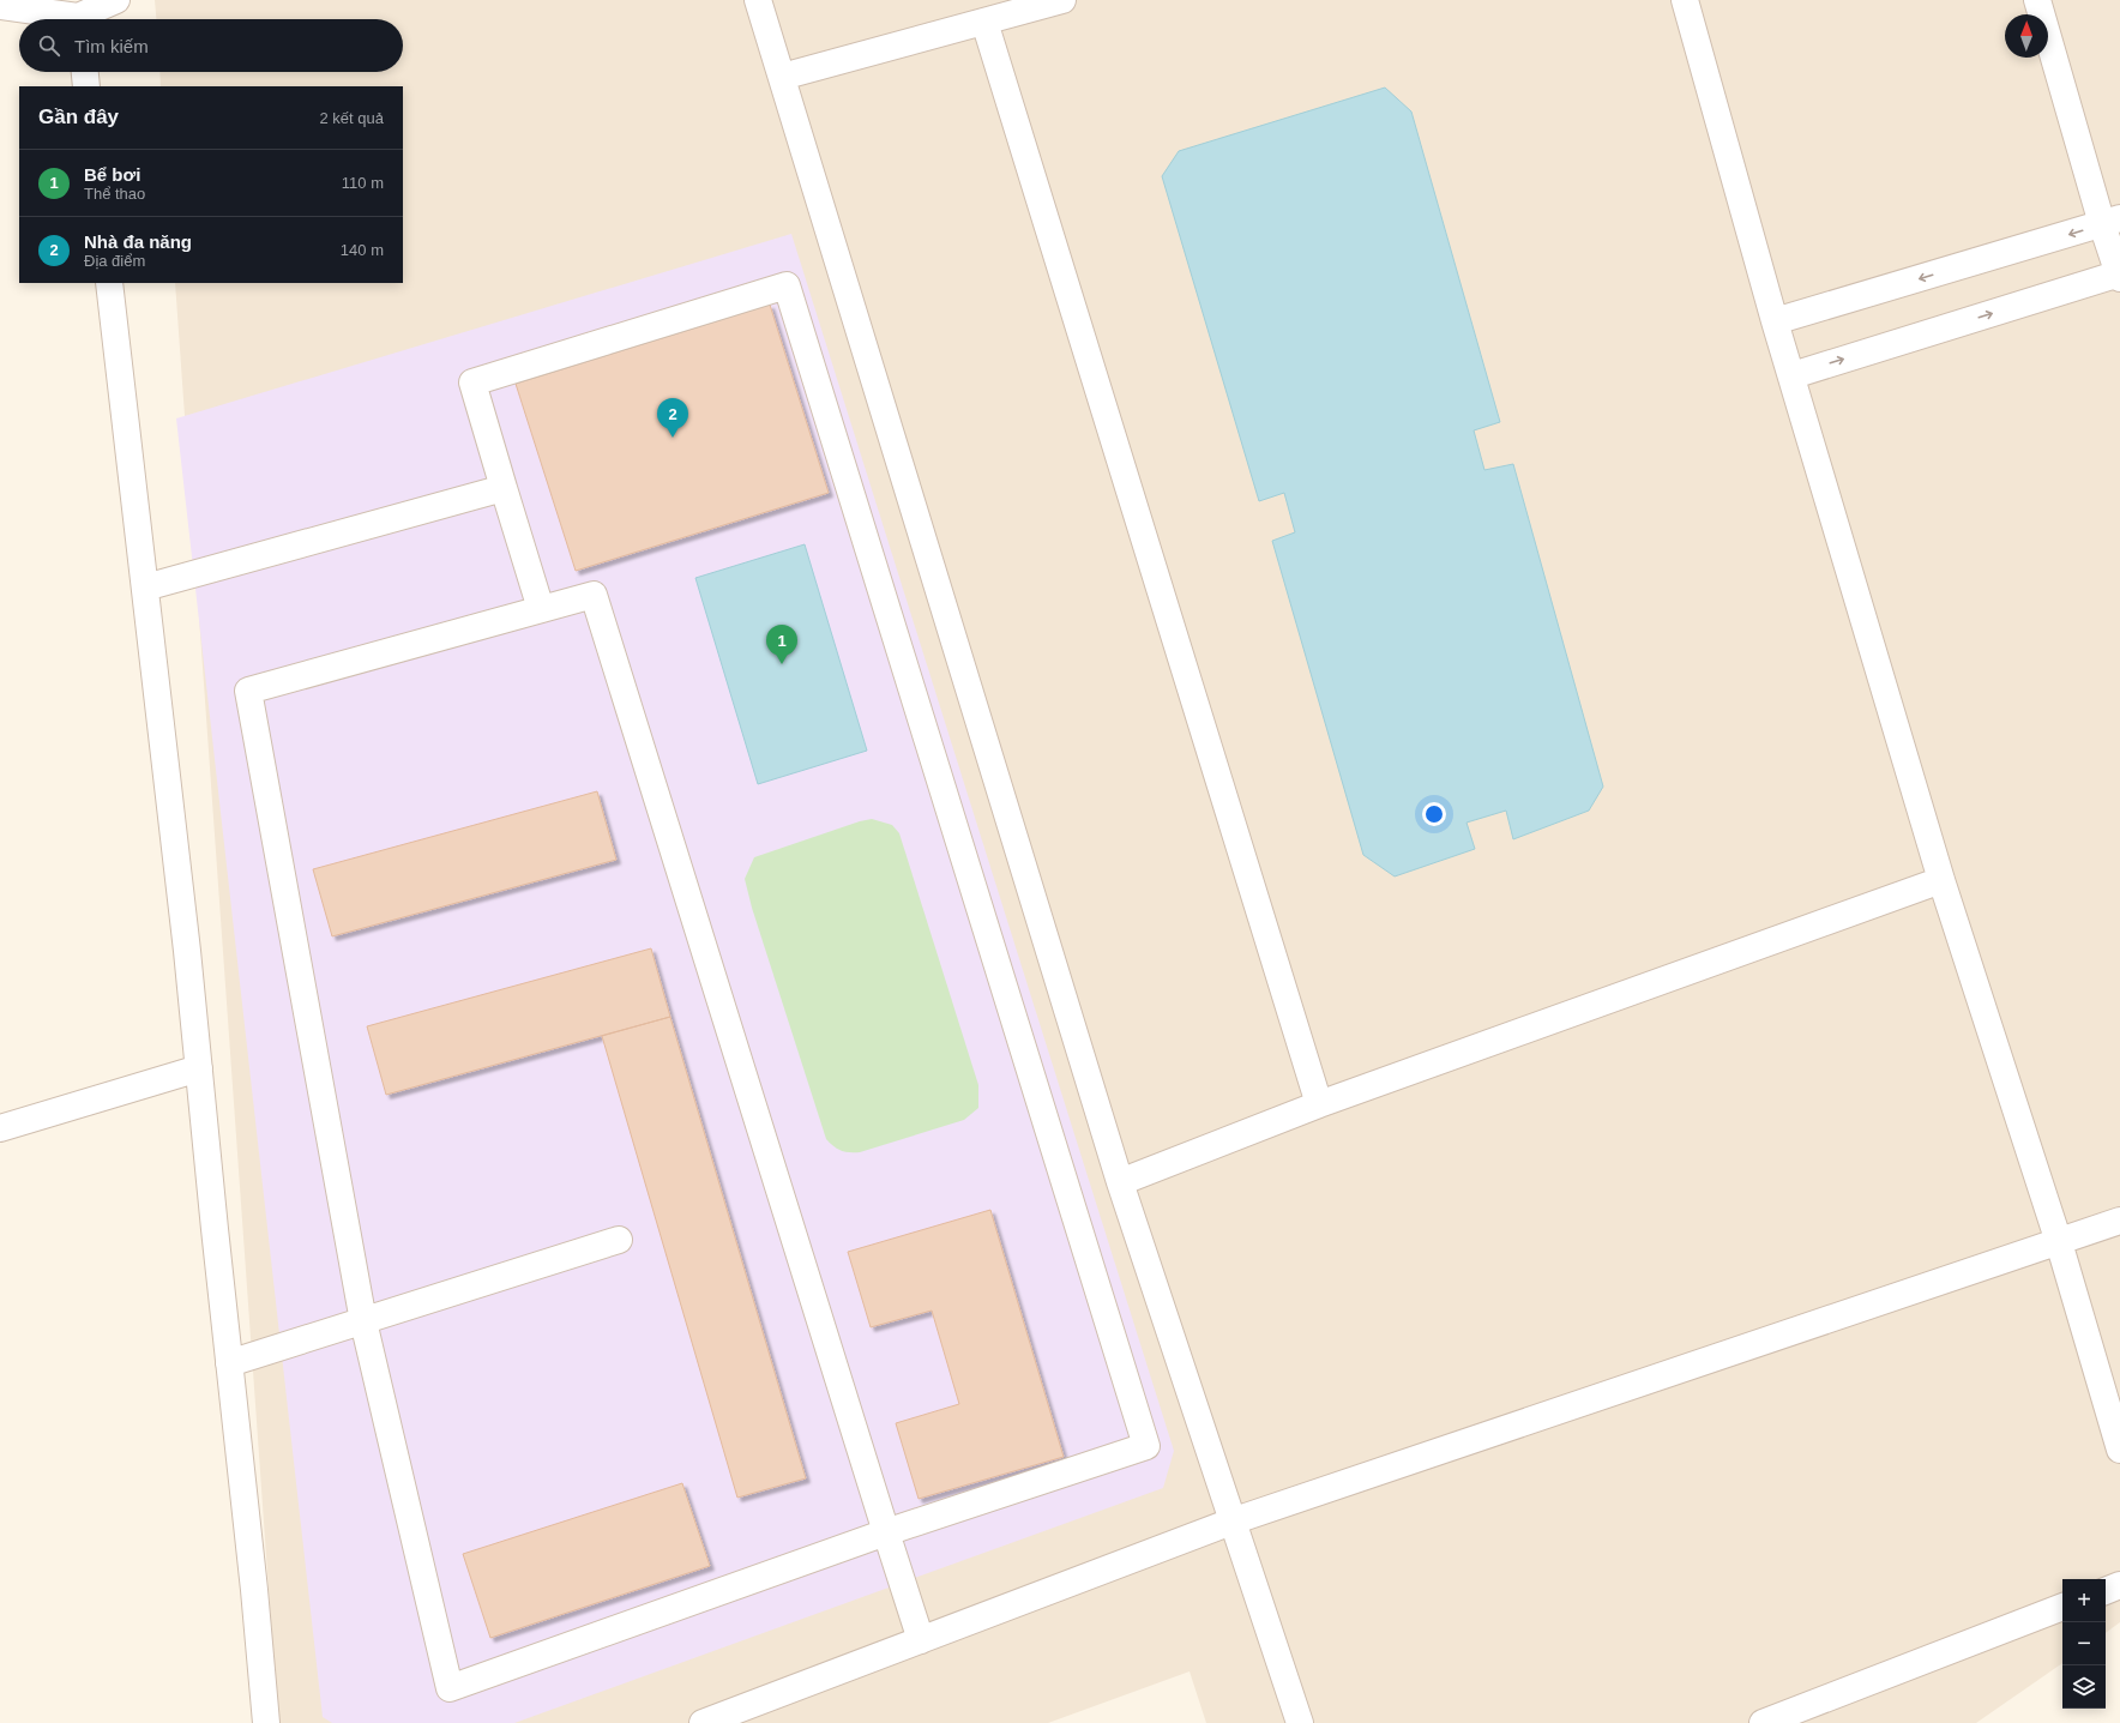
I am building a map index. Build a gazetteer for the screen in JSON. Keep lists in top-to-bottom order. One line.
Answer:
{"north":"top","page":{"search":"Tìm kiếm","heading":["Gần đây","2 kết quả"],"list":[{"mark":"1","name":"Bể bơi","note":"Thể thao","value":"110 m"},{"mark":"2","name":"Nhà đa năng","note":"Địa điểm","value":"140 m"}],"pins":["2","1"],"map_buttons":["+","−"]}}
